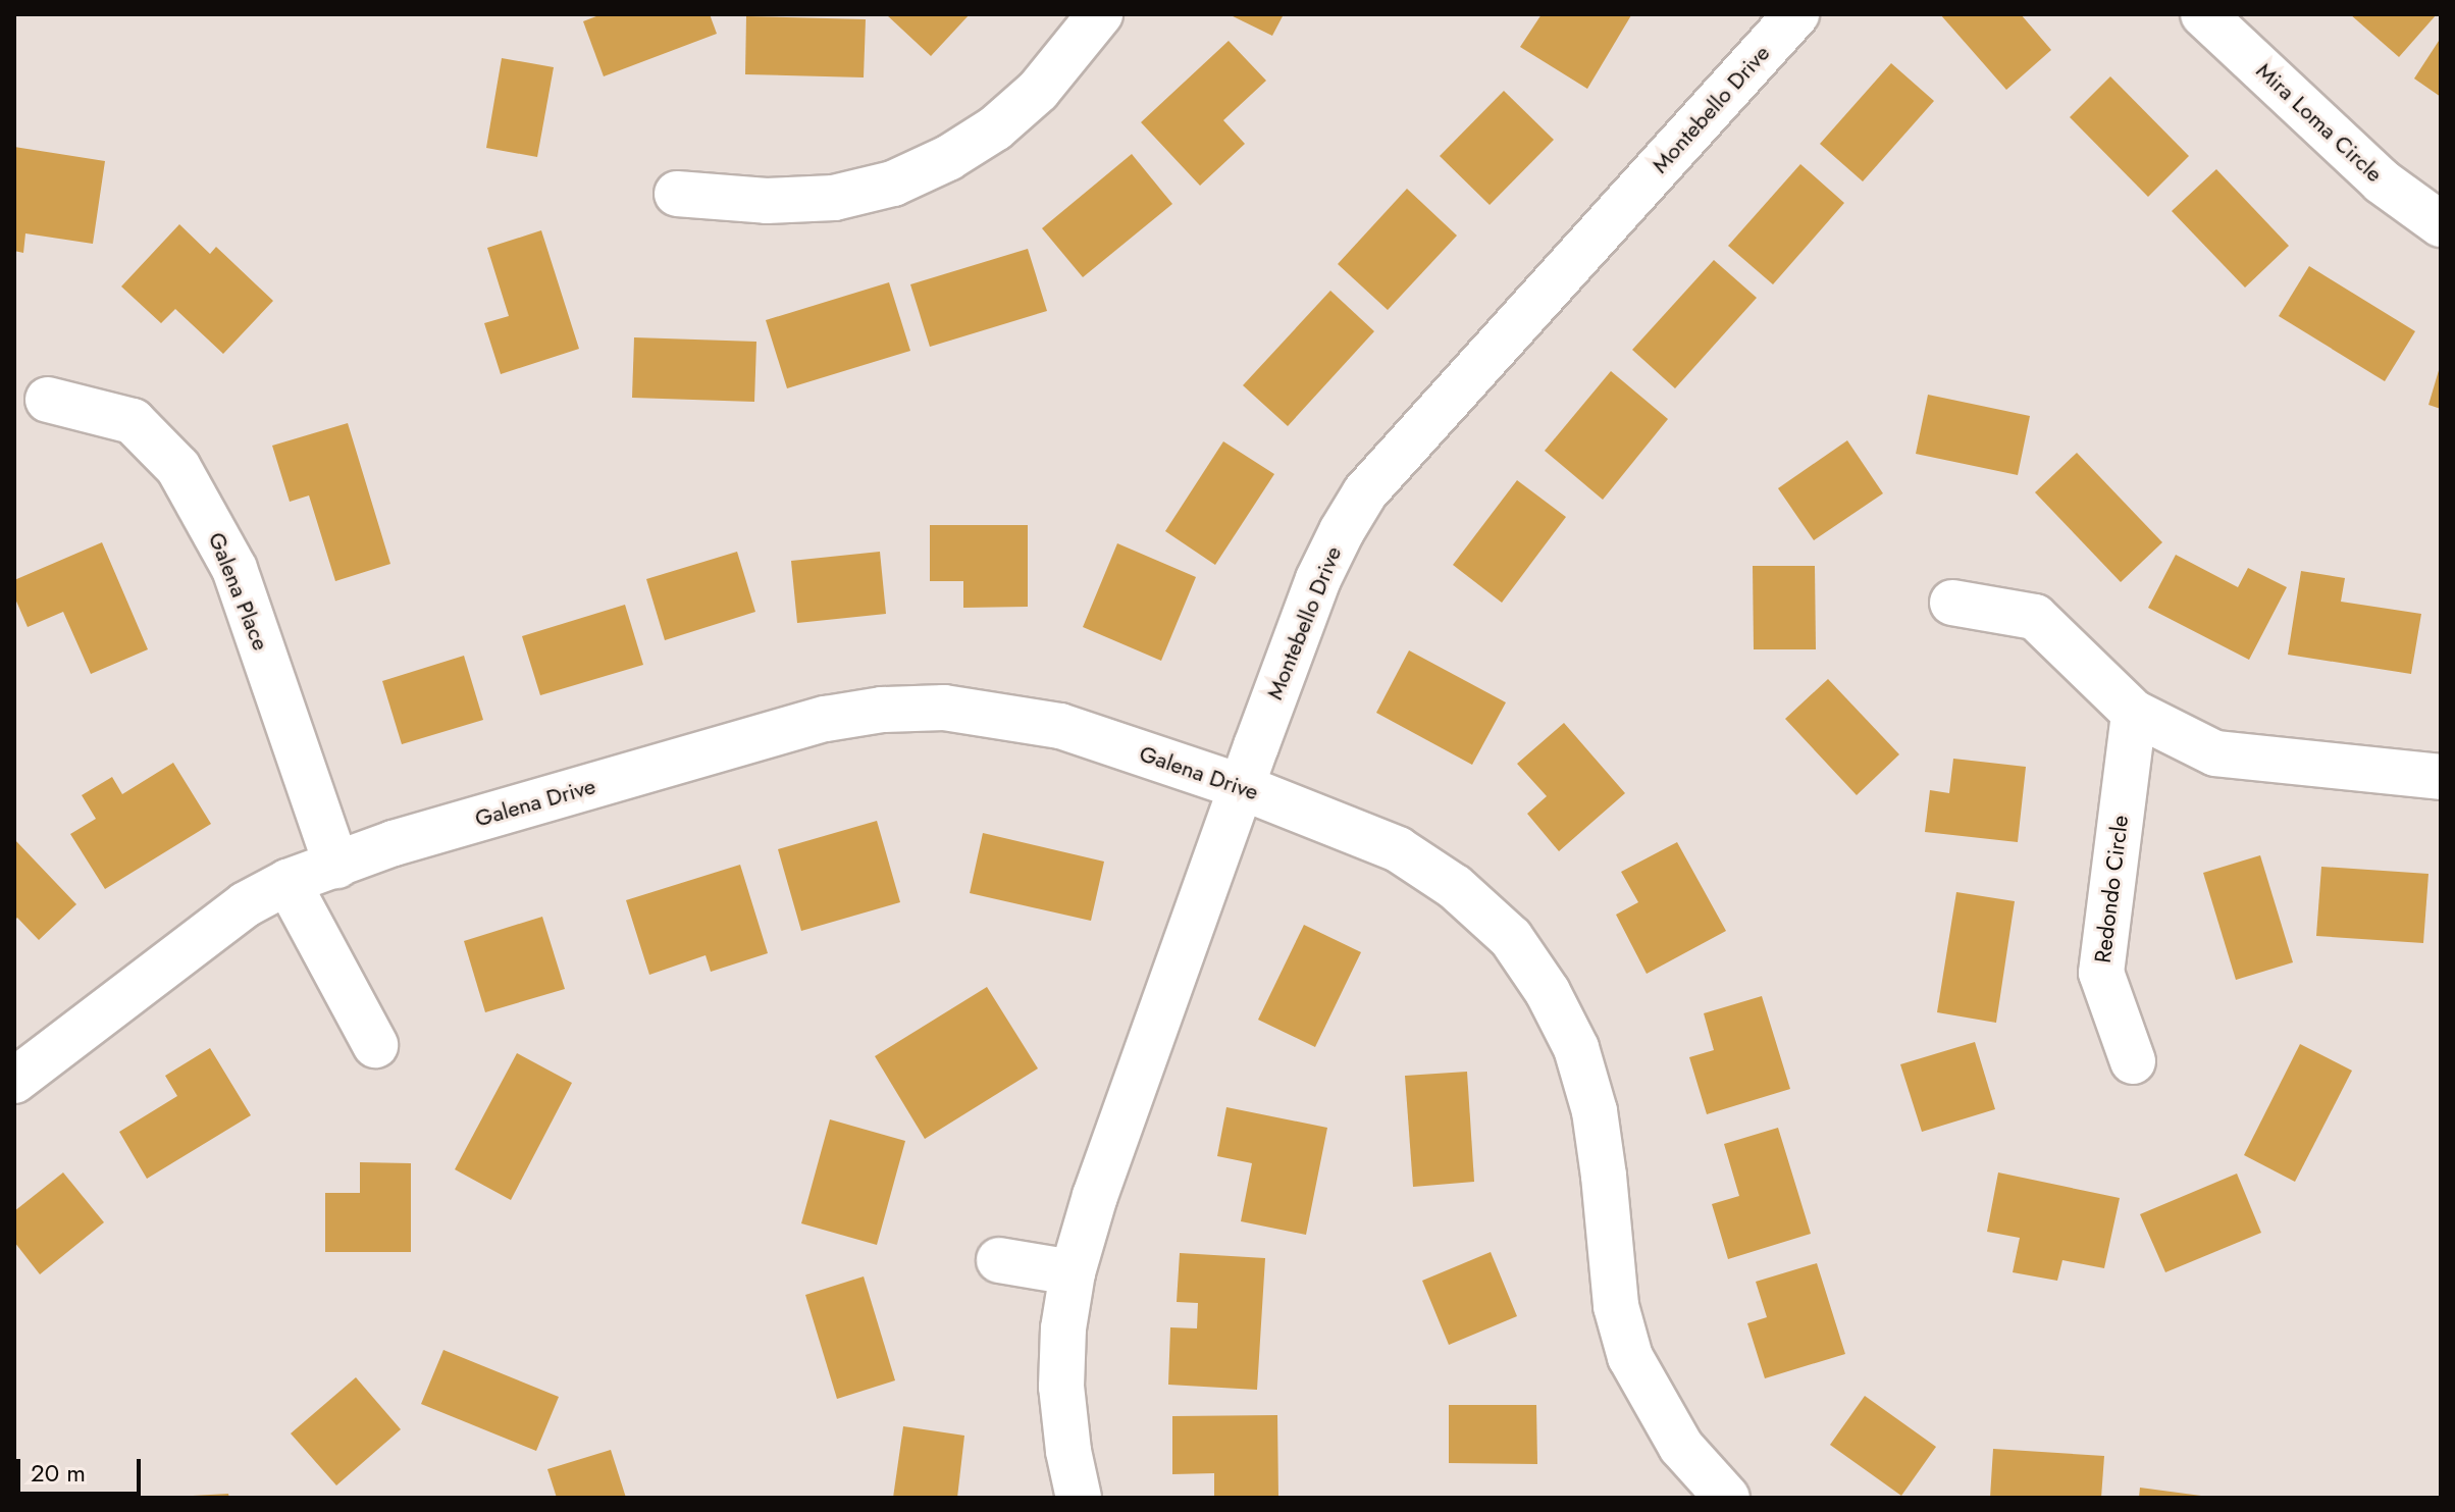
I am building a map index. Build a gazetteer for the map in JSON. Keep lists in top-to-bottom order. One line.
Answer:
{"streets":{"street":["Montebello Drive","Mira Loma Circle","Galena Place","Galena Drive","Redondo Circle"]},"crossings":[["Montebello Drive","Galena Drive"],["Galena Place","Galena Drive"]],"scale_bar":"20 m"}
